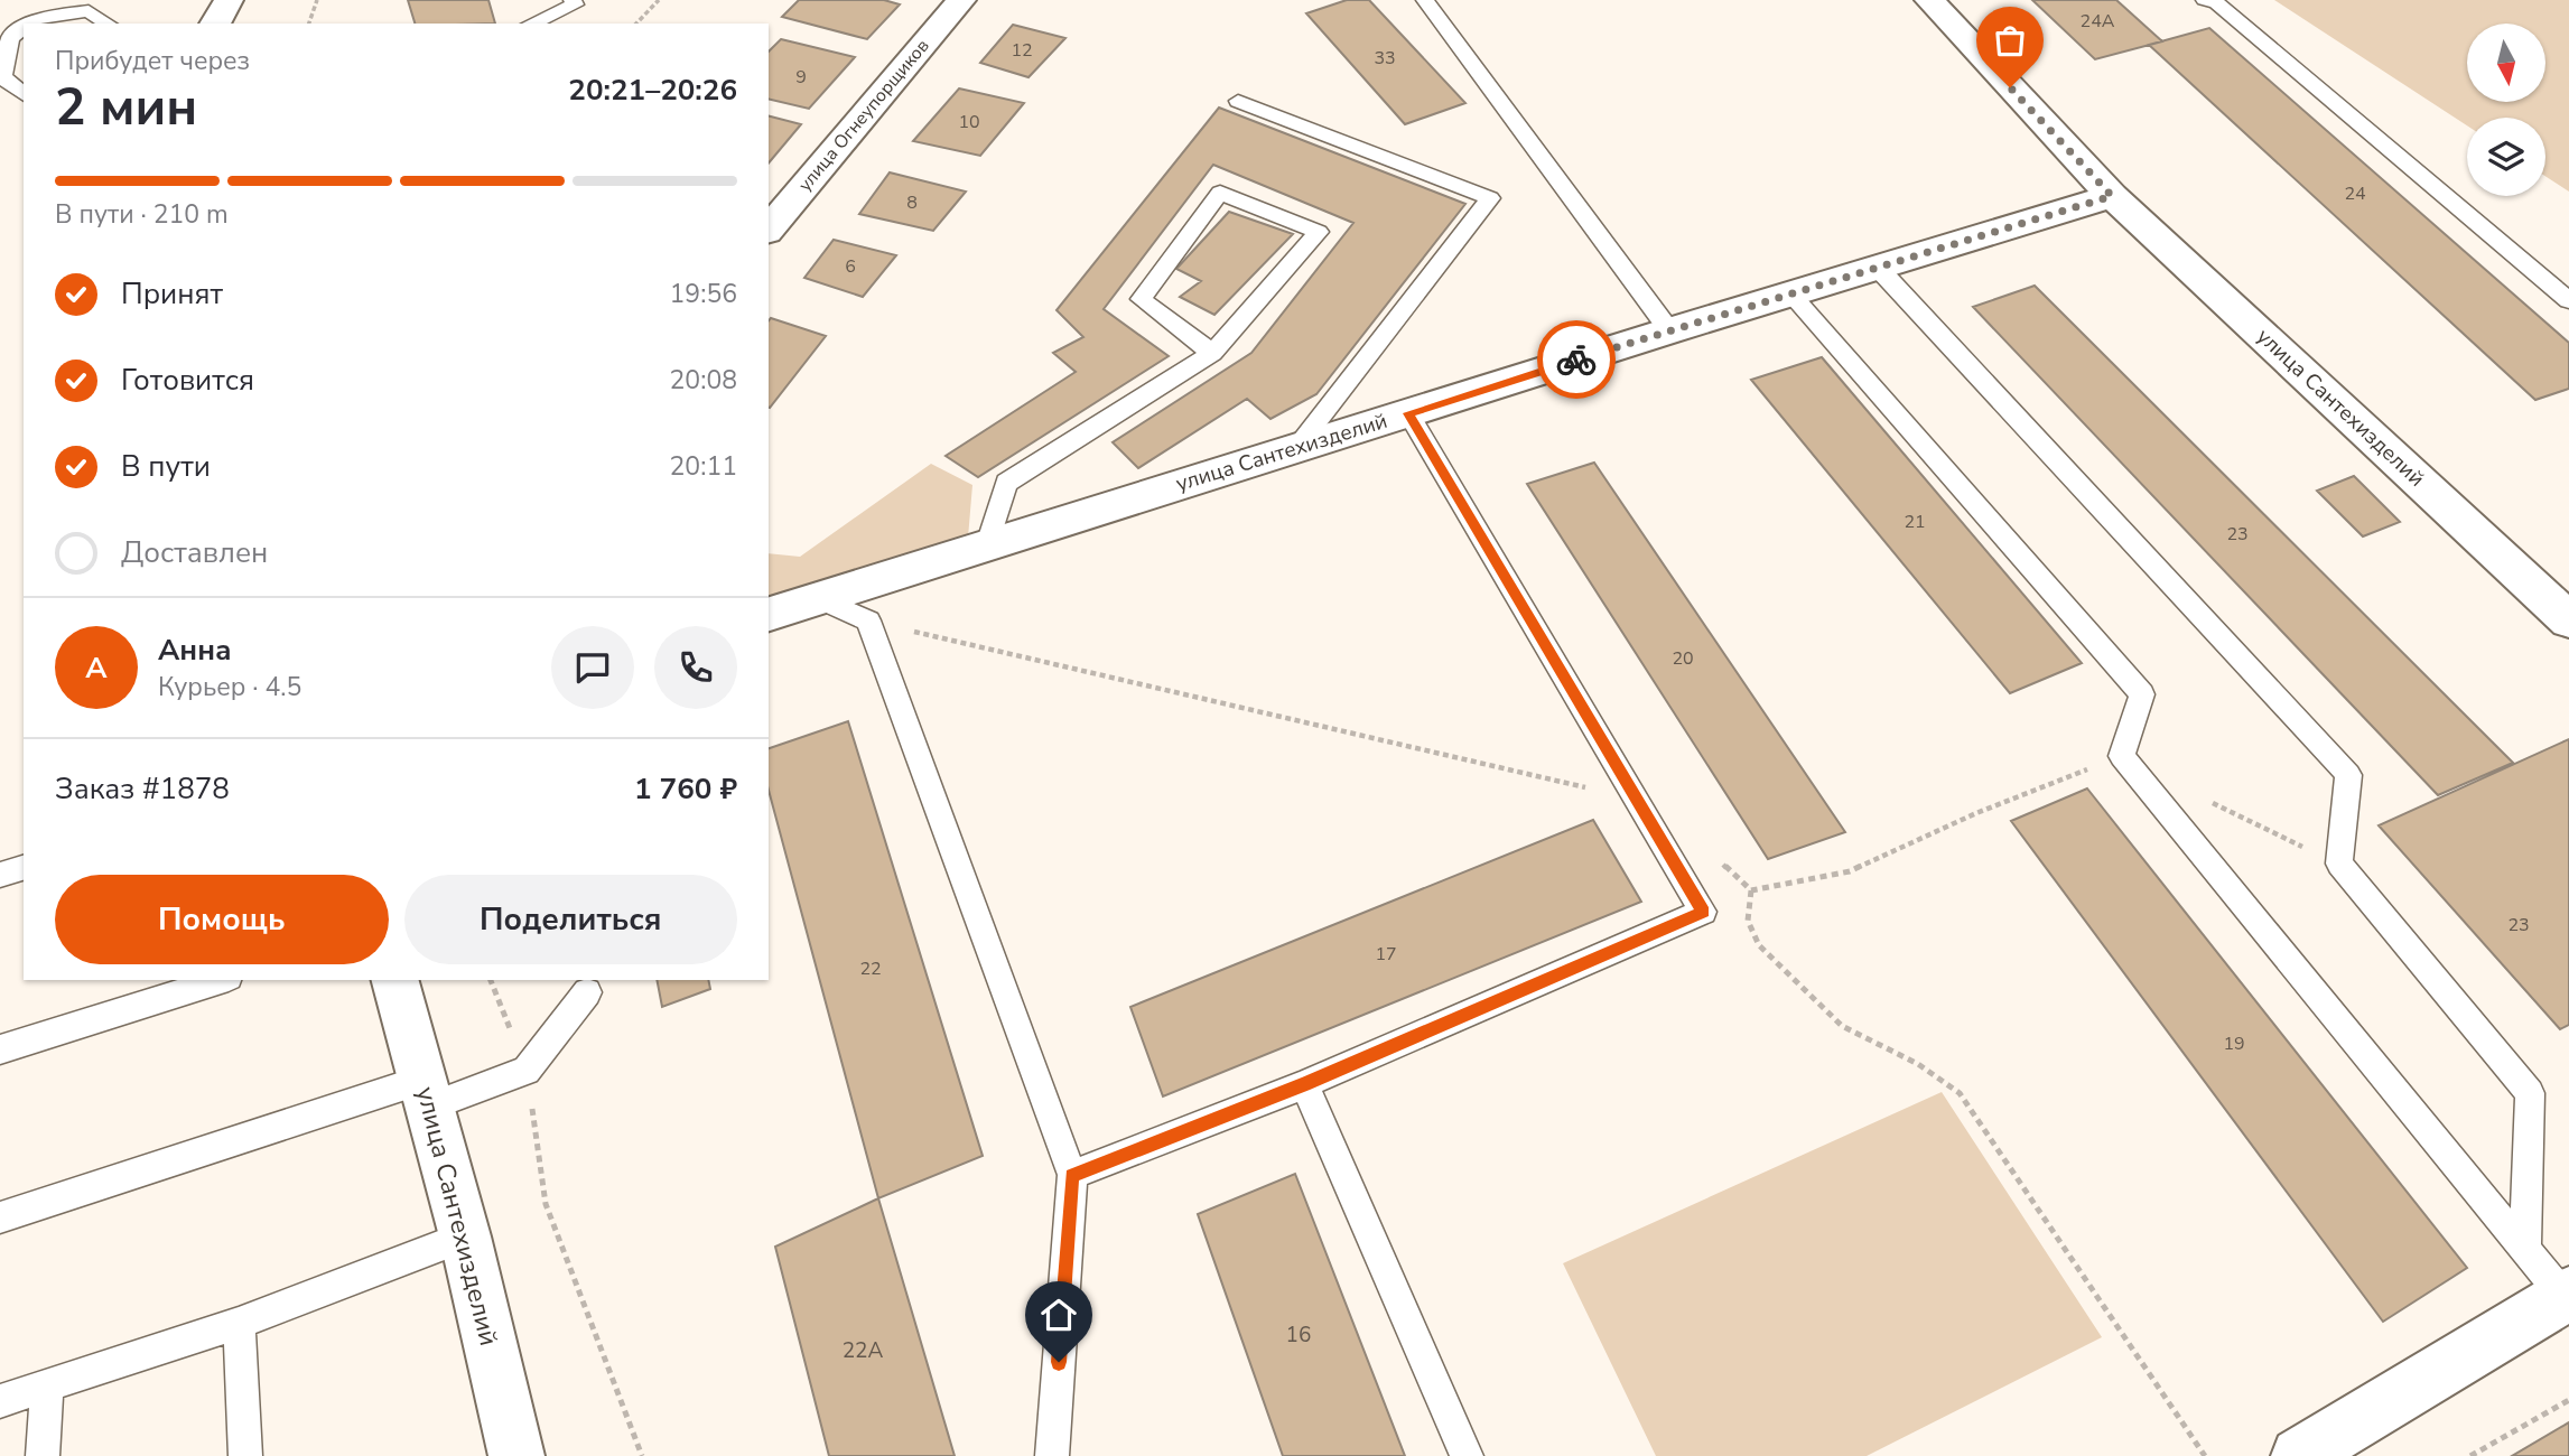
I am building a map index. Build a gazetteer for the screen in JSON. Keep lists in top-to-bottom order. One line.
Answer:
{"streets":{"street":["улица Огнеупорщиков","улица Сантехизделий"]},"house_numbers":["24А","12","33","9","10","24","8","6","21","23","20","23","17","22","19","16","22А"],"north":"bottom","page":{"heading":["2 мин","Прибудет через","20:21–20:26"],"panel":["Анна","Курьер · 4.5","Заказ #1878","1 760 ₽"],"bar":"В пути · 210 m","list":[["Принят","19:56"],["Готовится","20:08"],["В пути","20:11"],"Доставлен"],"round":"А","buttons":["Помощь","Поделиться"]}}
